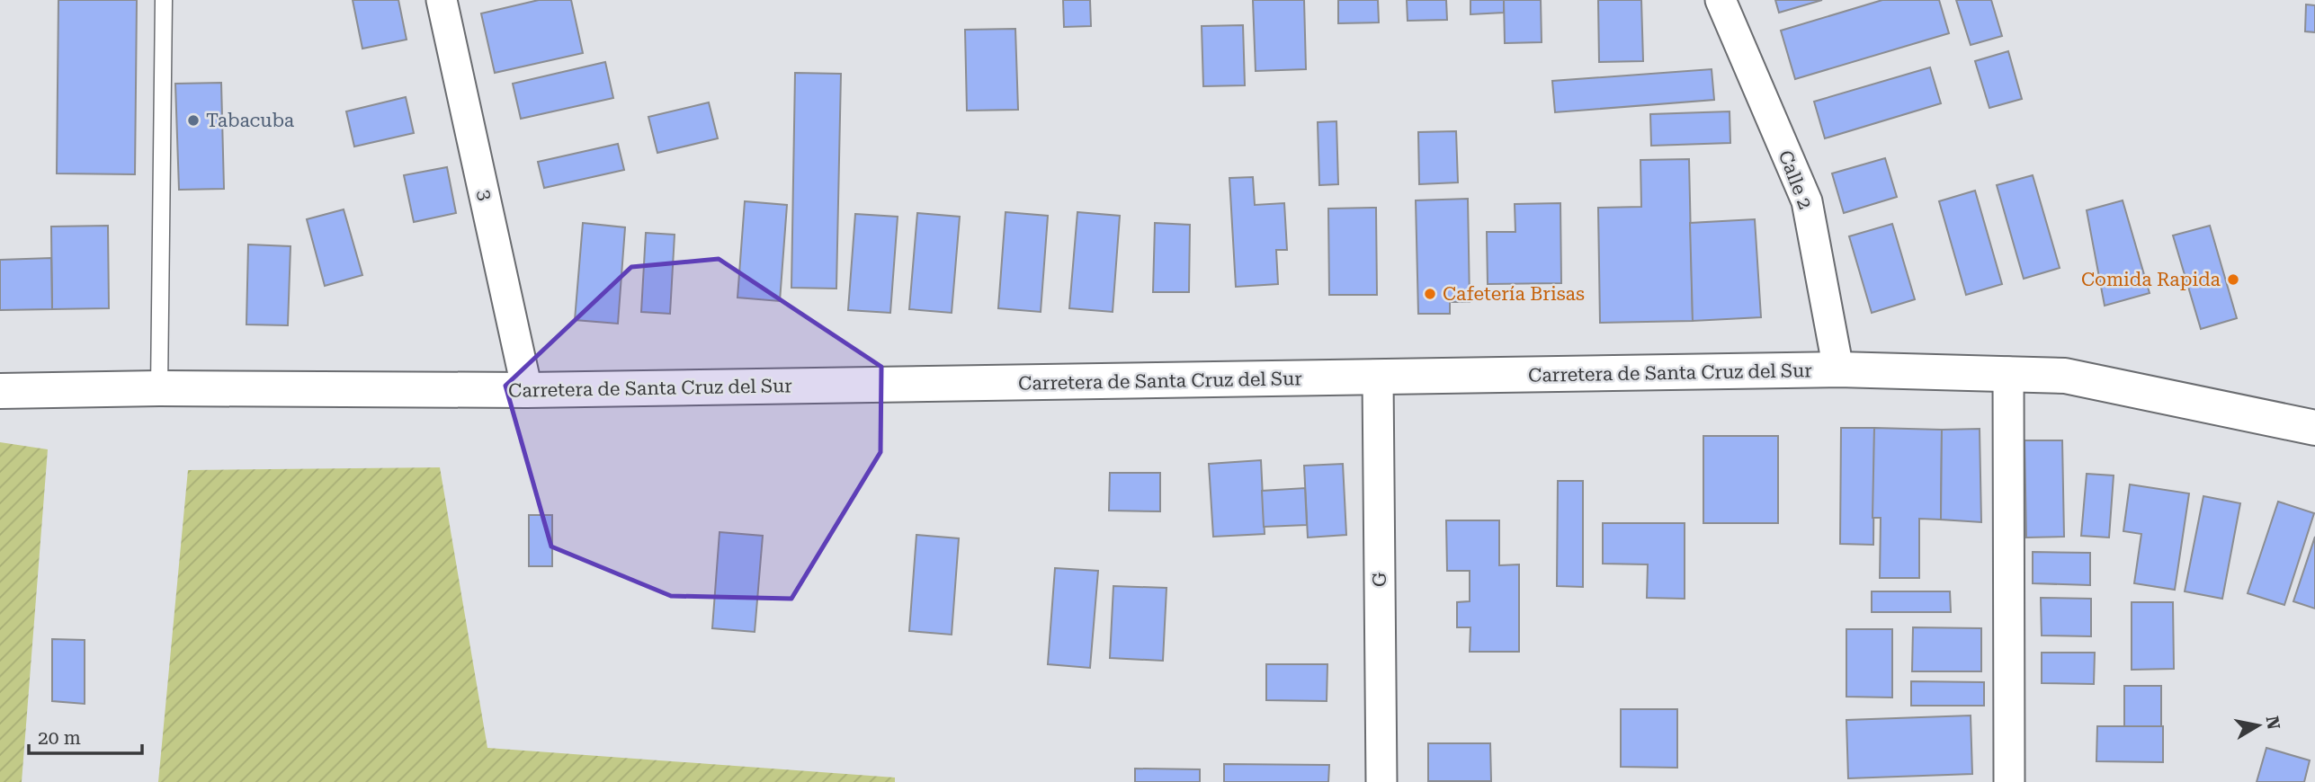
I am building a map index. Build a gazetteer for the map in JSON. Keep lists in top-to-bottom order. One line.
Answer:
{"streets":{"main road":["Carretera de Santa Cruz del Sur"],"street":["Calle 2","3","G"]},"crossings":[["Calle 2","Carretera de Santa Cruz del Sur"],["3","Carretera de Santa Cruz del Sur"],["Carretera de Santa Cruz del Sur","G"]],"places":["Tabacuba","Comida Rapida","Cafetería Brisas"],"scale_bar":"20 m","north":"right"}
